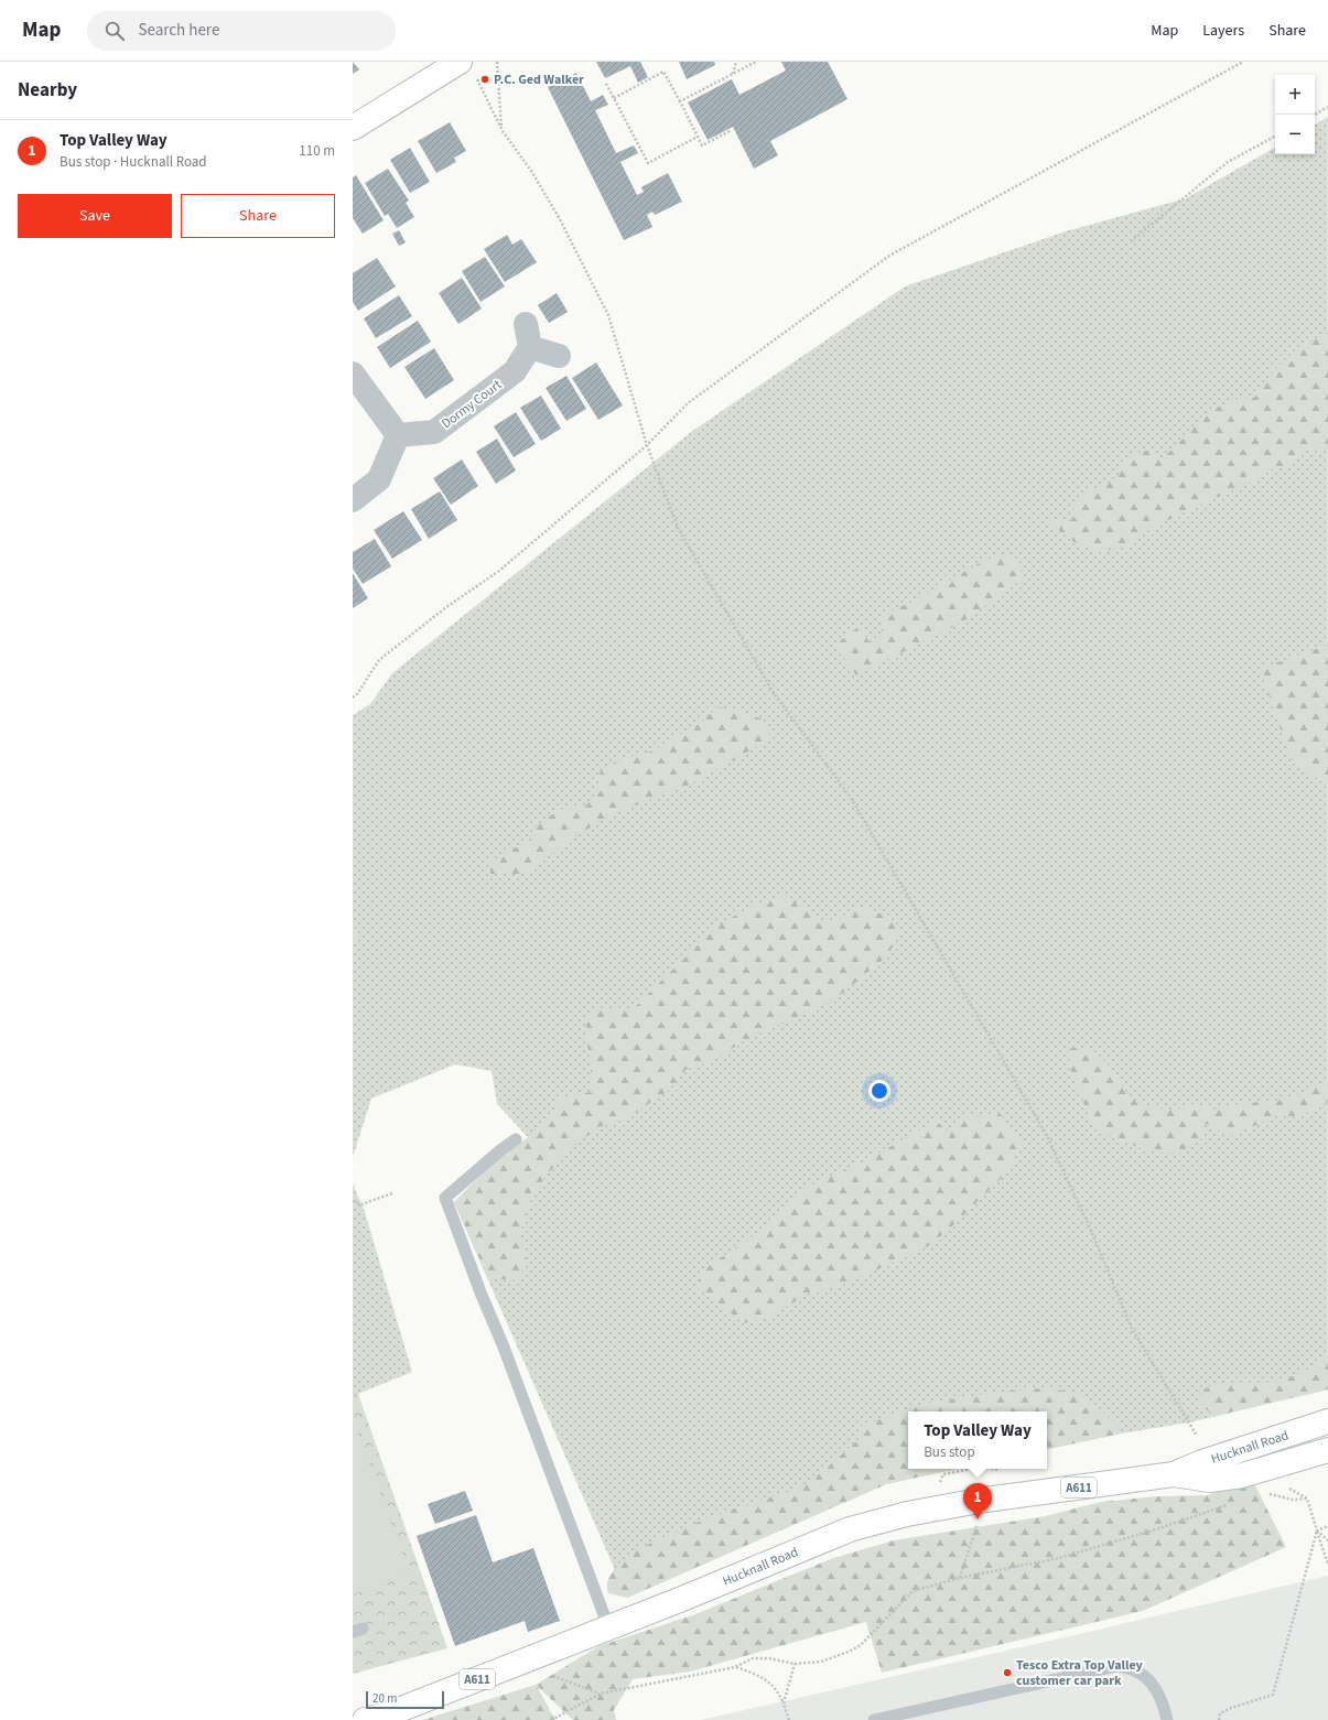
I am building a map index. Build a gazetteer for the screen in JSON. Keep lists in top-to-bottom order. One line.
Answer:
{"streets":{"main road":["Hucknall Road","A611"],"street":["Dormy Court"]},"places":["P.C. Ged Walker","Tesco Extra Top Valley customer car park"],"scale_bar":"20 m","page":{"header":"Map","search":"Search here","nav":["Map","Layers","Share"],"heading":"Nearby","map_buttons":["+","−"],"list":[{"mark":"1","name":"Top Valley Way","note":"Bus stop · Hucknall Road","value":"110 m"}],"buttons":["Save","Share"],"popup":["Top Valley Way","Bus stop"],"pins":"1","scale":"20 m"}}
